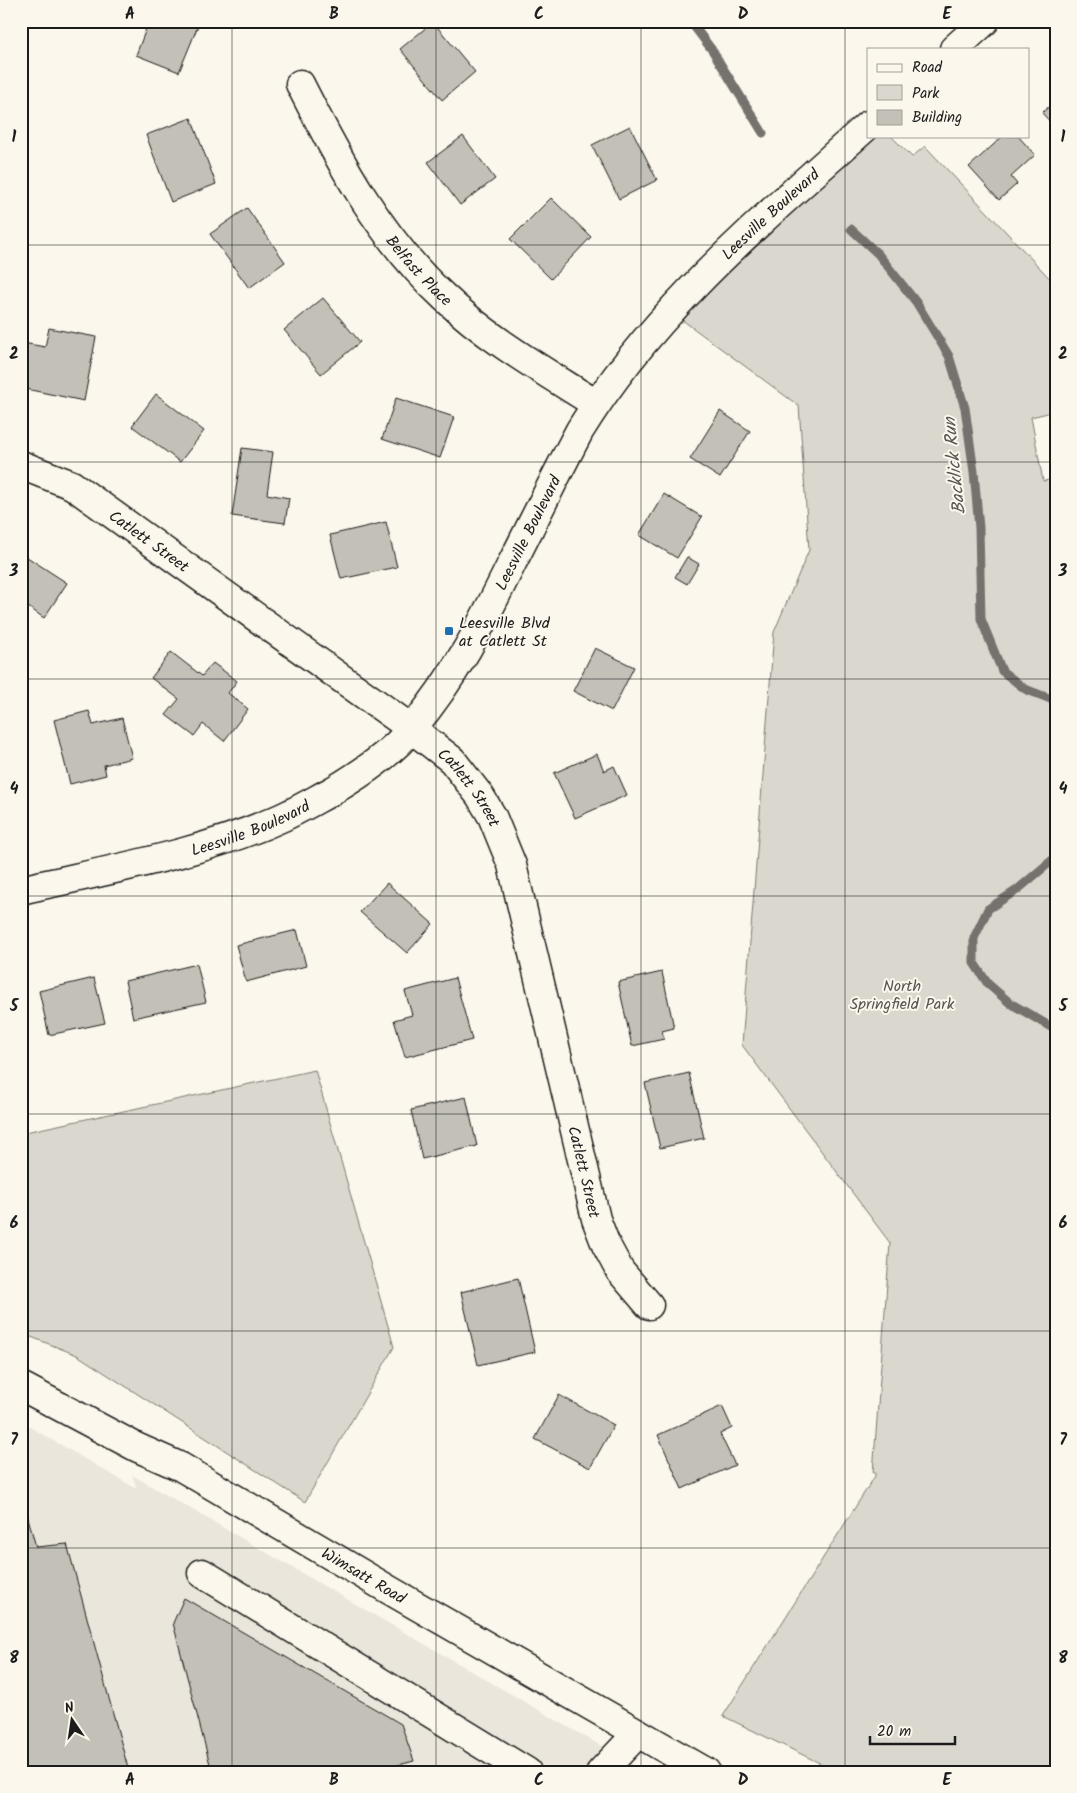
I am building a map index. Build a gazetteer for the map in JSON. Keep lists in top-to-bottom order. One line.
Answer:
{"streets":{"street":["Leesville Boulevard","Belfast Place","Catlett Street","Wimsatt Road"]},"crossings":[["Leesville Boulevard","Belfast Place"],["Leesville Boulevard","Catlett Street"]],"water":["Backlick Run"],"parks":["North Springfield Park"],"places":{"transit":["Leesville Blvd at Catlett St"]},"legend":["Road","Park","Building"],"scale_bar":"20 m","north":"top","grid":{"columns":["A","B","C","D","E"],"rows":["1","2","3","4","5","6","7","8"]}}
